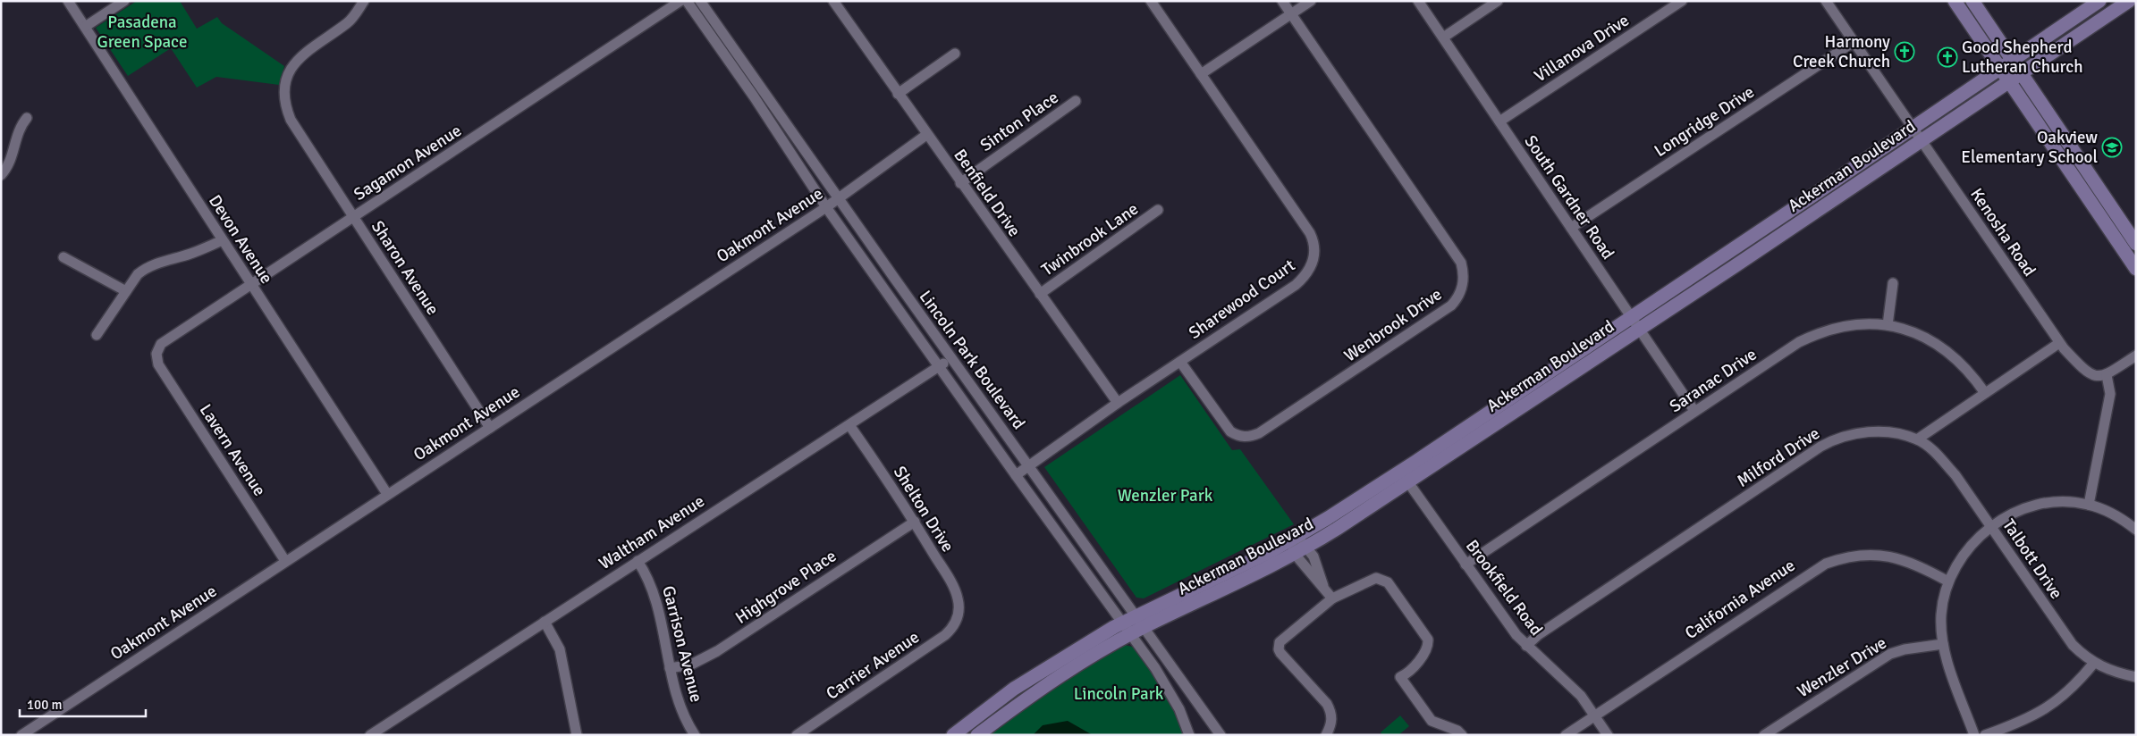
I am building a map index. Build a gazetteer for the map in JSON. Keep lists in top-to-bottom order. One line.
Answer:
{"streets":{"street":["Villanova Drive","Sinton Place","Longridge Drive","Sagamon Avenue","Ackerman Boulevard","Benfield Drive","South Gardner Road","Oakmont Avenue","Kenosha Road","Devon Avenue","Twinbrook Lane","Sharon Avenue","Sharewood Court","Wenbrook Drive","Lincoln Park Boulevard","Saranac Drive","Lavern Avenue","Milford Drive","Shelton Drive","Waltham Avenue","Talbott Drive","Highgrove Place","Brookfield Road","California Avenue","Garrison Avenue","Carrier Avenue","Wenzler Drive"]},"crossings":[["Villanova Drive","South Gardner Road"],["Sinton Place","Benfield Drive"],["Longridge Drive","South Gardner Road"],["Longridge Drive","Kenosha Road"],["Sagamon Avenue","Devon Avenue"],["Sagamon Avenue","Sharon Avenue"],["Sagamon Avenue","Lavern Avenue"],["Ackerman Boulevard","South Gardner Road"],["Ackerman Boulevard","Kenosha Road"],["Ackerman Boulevard","Lincoln Park Boulevard"],["Ackerman Boulevard","Brookfield Road"],["Benfield Drive","Oakmont Avenue"],["Benfield Drive","Twinbrook Lane"],["Benfield Drive","Sharewood Court"],["South Gardner Road","Saranac Drive"],["Oakmont Avenue","Devon Avenue"],["Oakmont Avenue","Sharon Avenue"],["Oakmont Avenue","Lincoln Park Boulevard"],["Oakmont Avenue","Lavern Avenue"],["Sharewood Court","Wenbrook Drive"],["Sharewood Court","Lincoln Park Boulevard"],["Lincoln Park Boulevard","Waltham Avenue"],["Saranac Drive","Brookfield Road"],["Milford Drive","Talbott Drive"],["Milford Drive","Brookfield Road"],["Shelton Drive","Waltham Avenue"],["Shelton Drive","Highgrove Place"],["Shelton Drive","Carrier Avenue"],["Waltham Avenue","Garrison Avenue"],["Highgrove Place","Garrison Avenue"],["Brookfield Road","California Avenue"]],"parks":["Pasadena Green Space","Wenzler Park","Lincoln Park"],"places":{"church":["Harmony Creek Church","Good Shepherd Lutheran Church"],"school or university":["Oakview Elementary School"]},"scale_bar":"100 m"}
